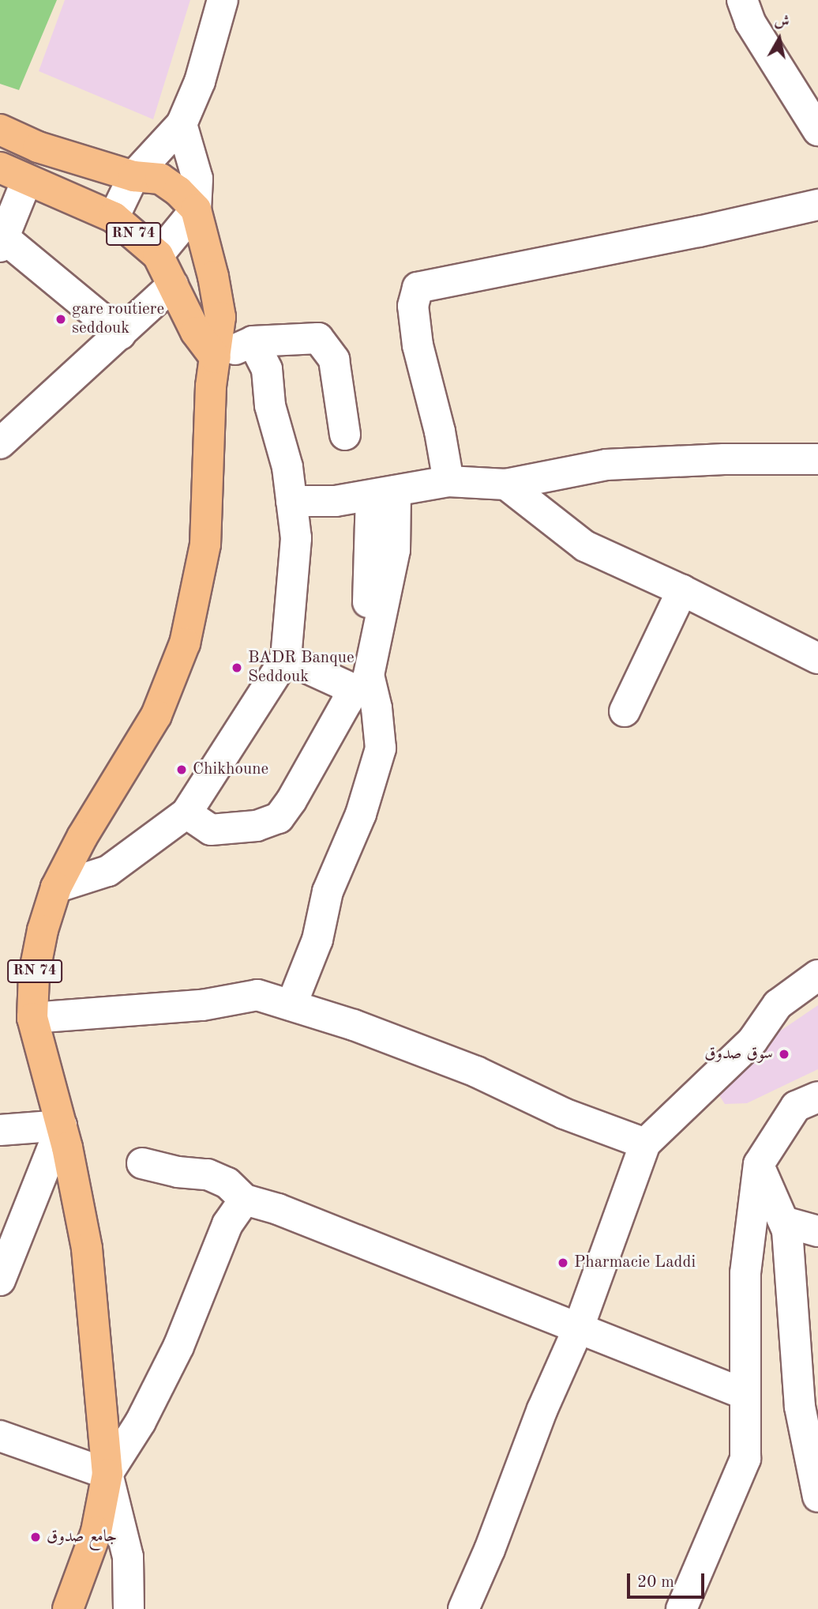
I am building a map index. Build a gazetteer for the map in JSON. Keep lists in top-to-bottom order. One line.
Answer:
{"streets":{"main road":["RN 74"]},"places":["gare routiere seddouk","BADR Banque Seddouk","Chikhoune","سوق صدوق","Pharmacie Laddi","جامع صدوق"],"scale_bar":"20 m","north":"top"}
